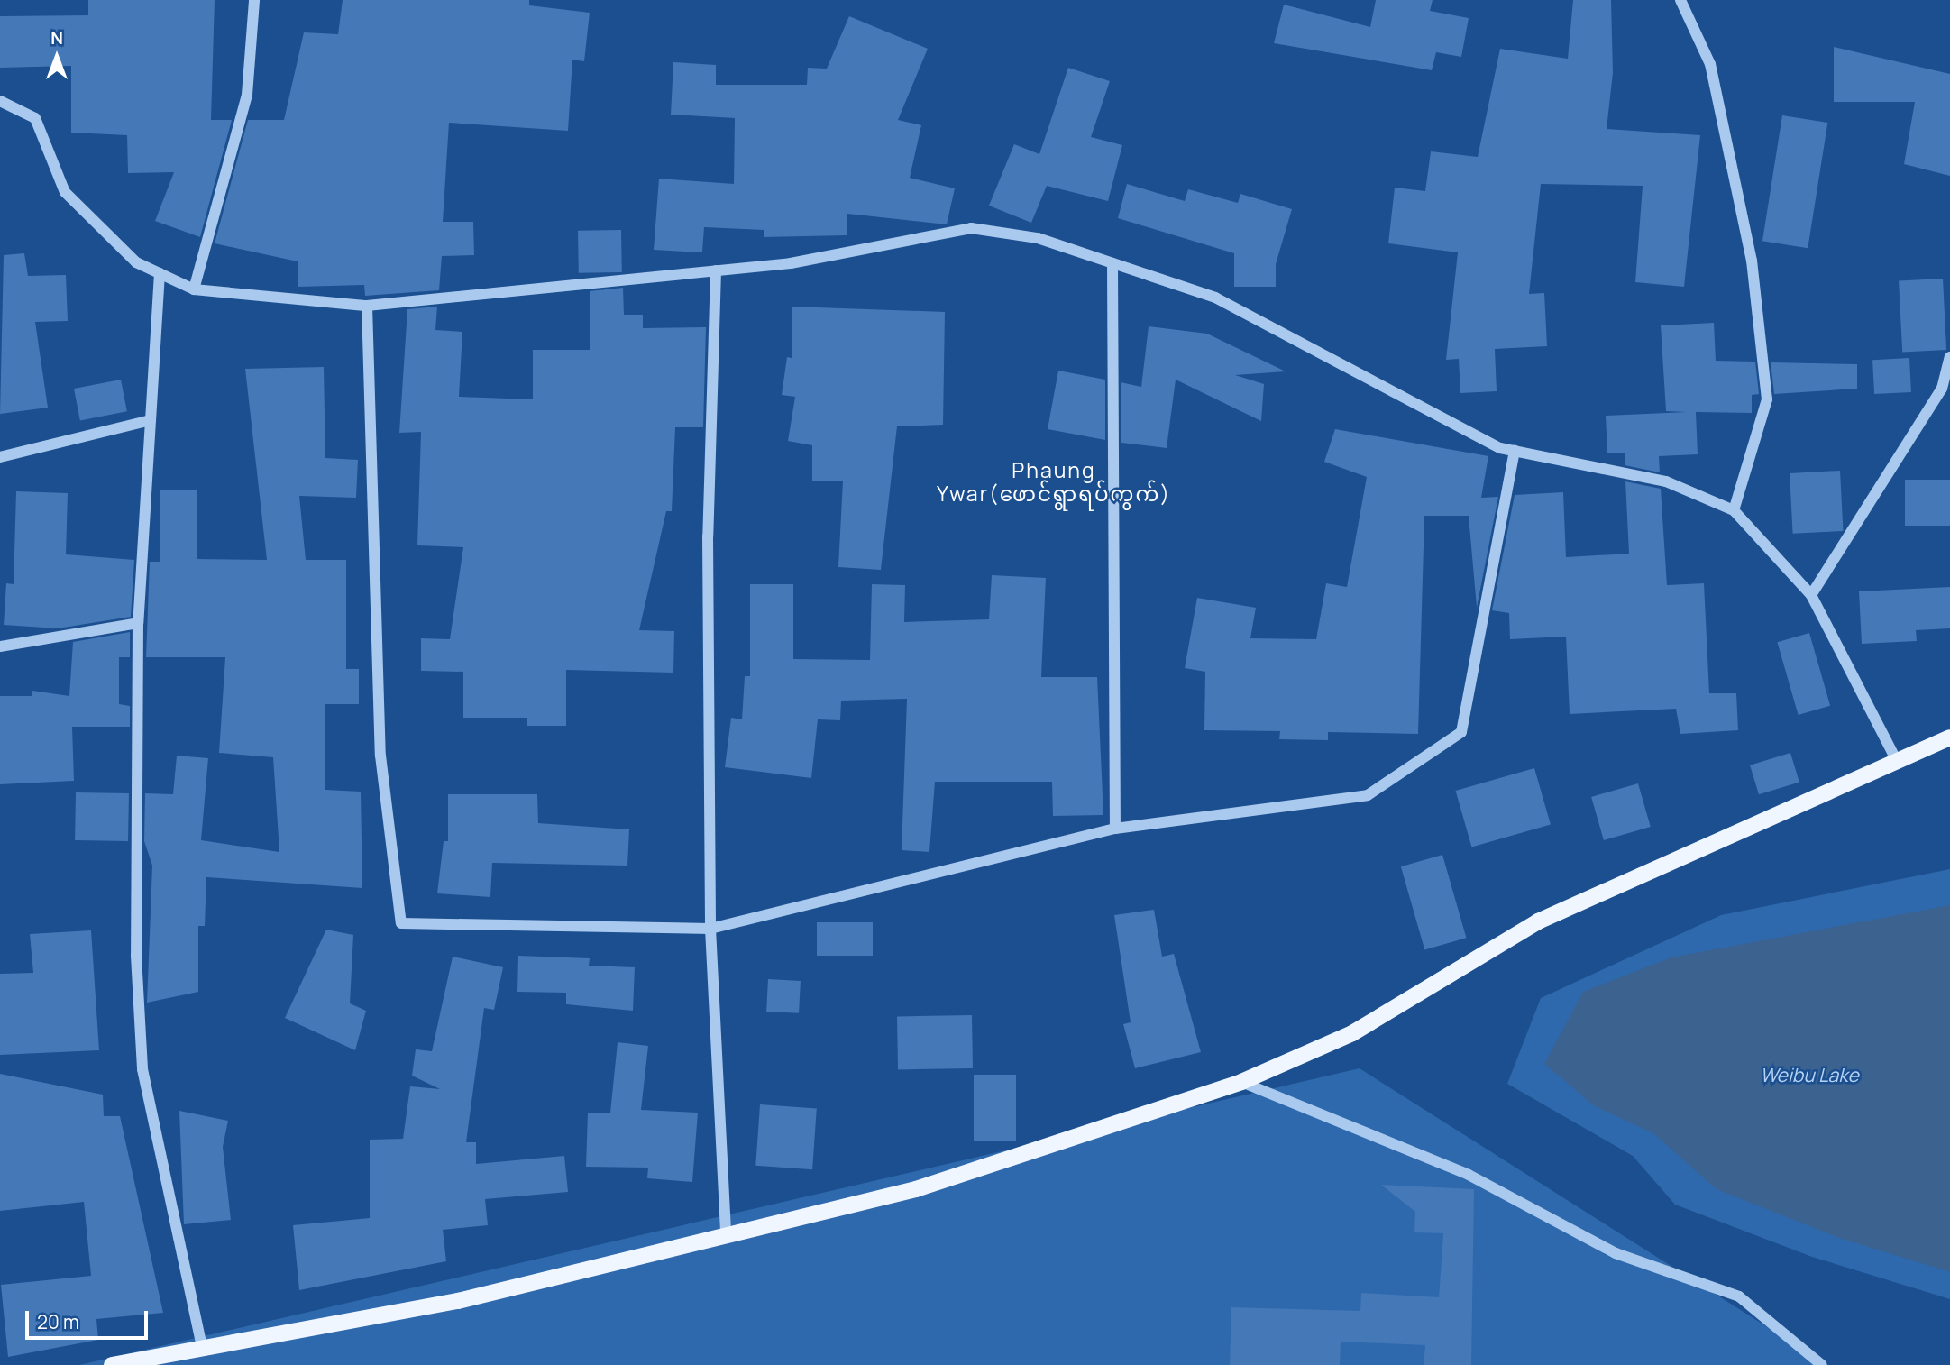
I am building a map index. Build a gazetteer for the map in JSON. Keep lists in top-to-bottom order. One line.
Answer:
{"districts":["Phaung Ywar(ဖောင်ရွာရပ်ကွက်)"],"water":["Weibu Lake"],"scale_bar":"20 m","north":"top"}
